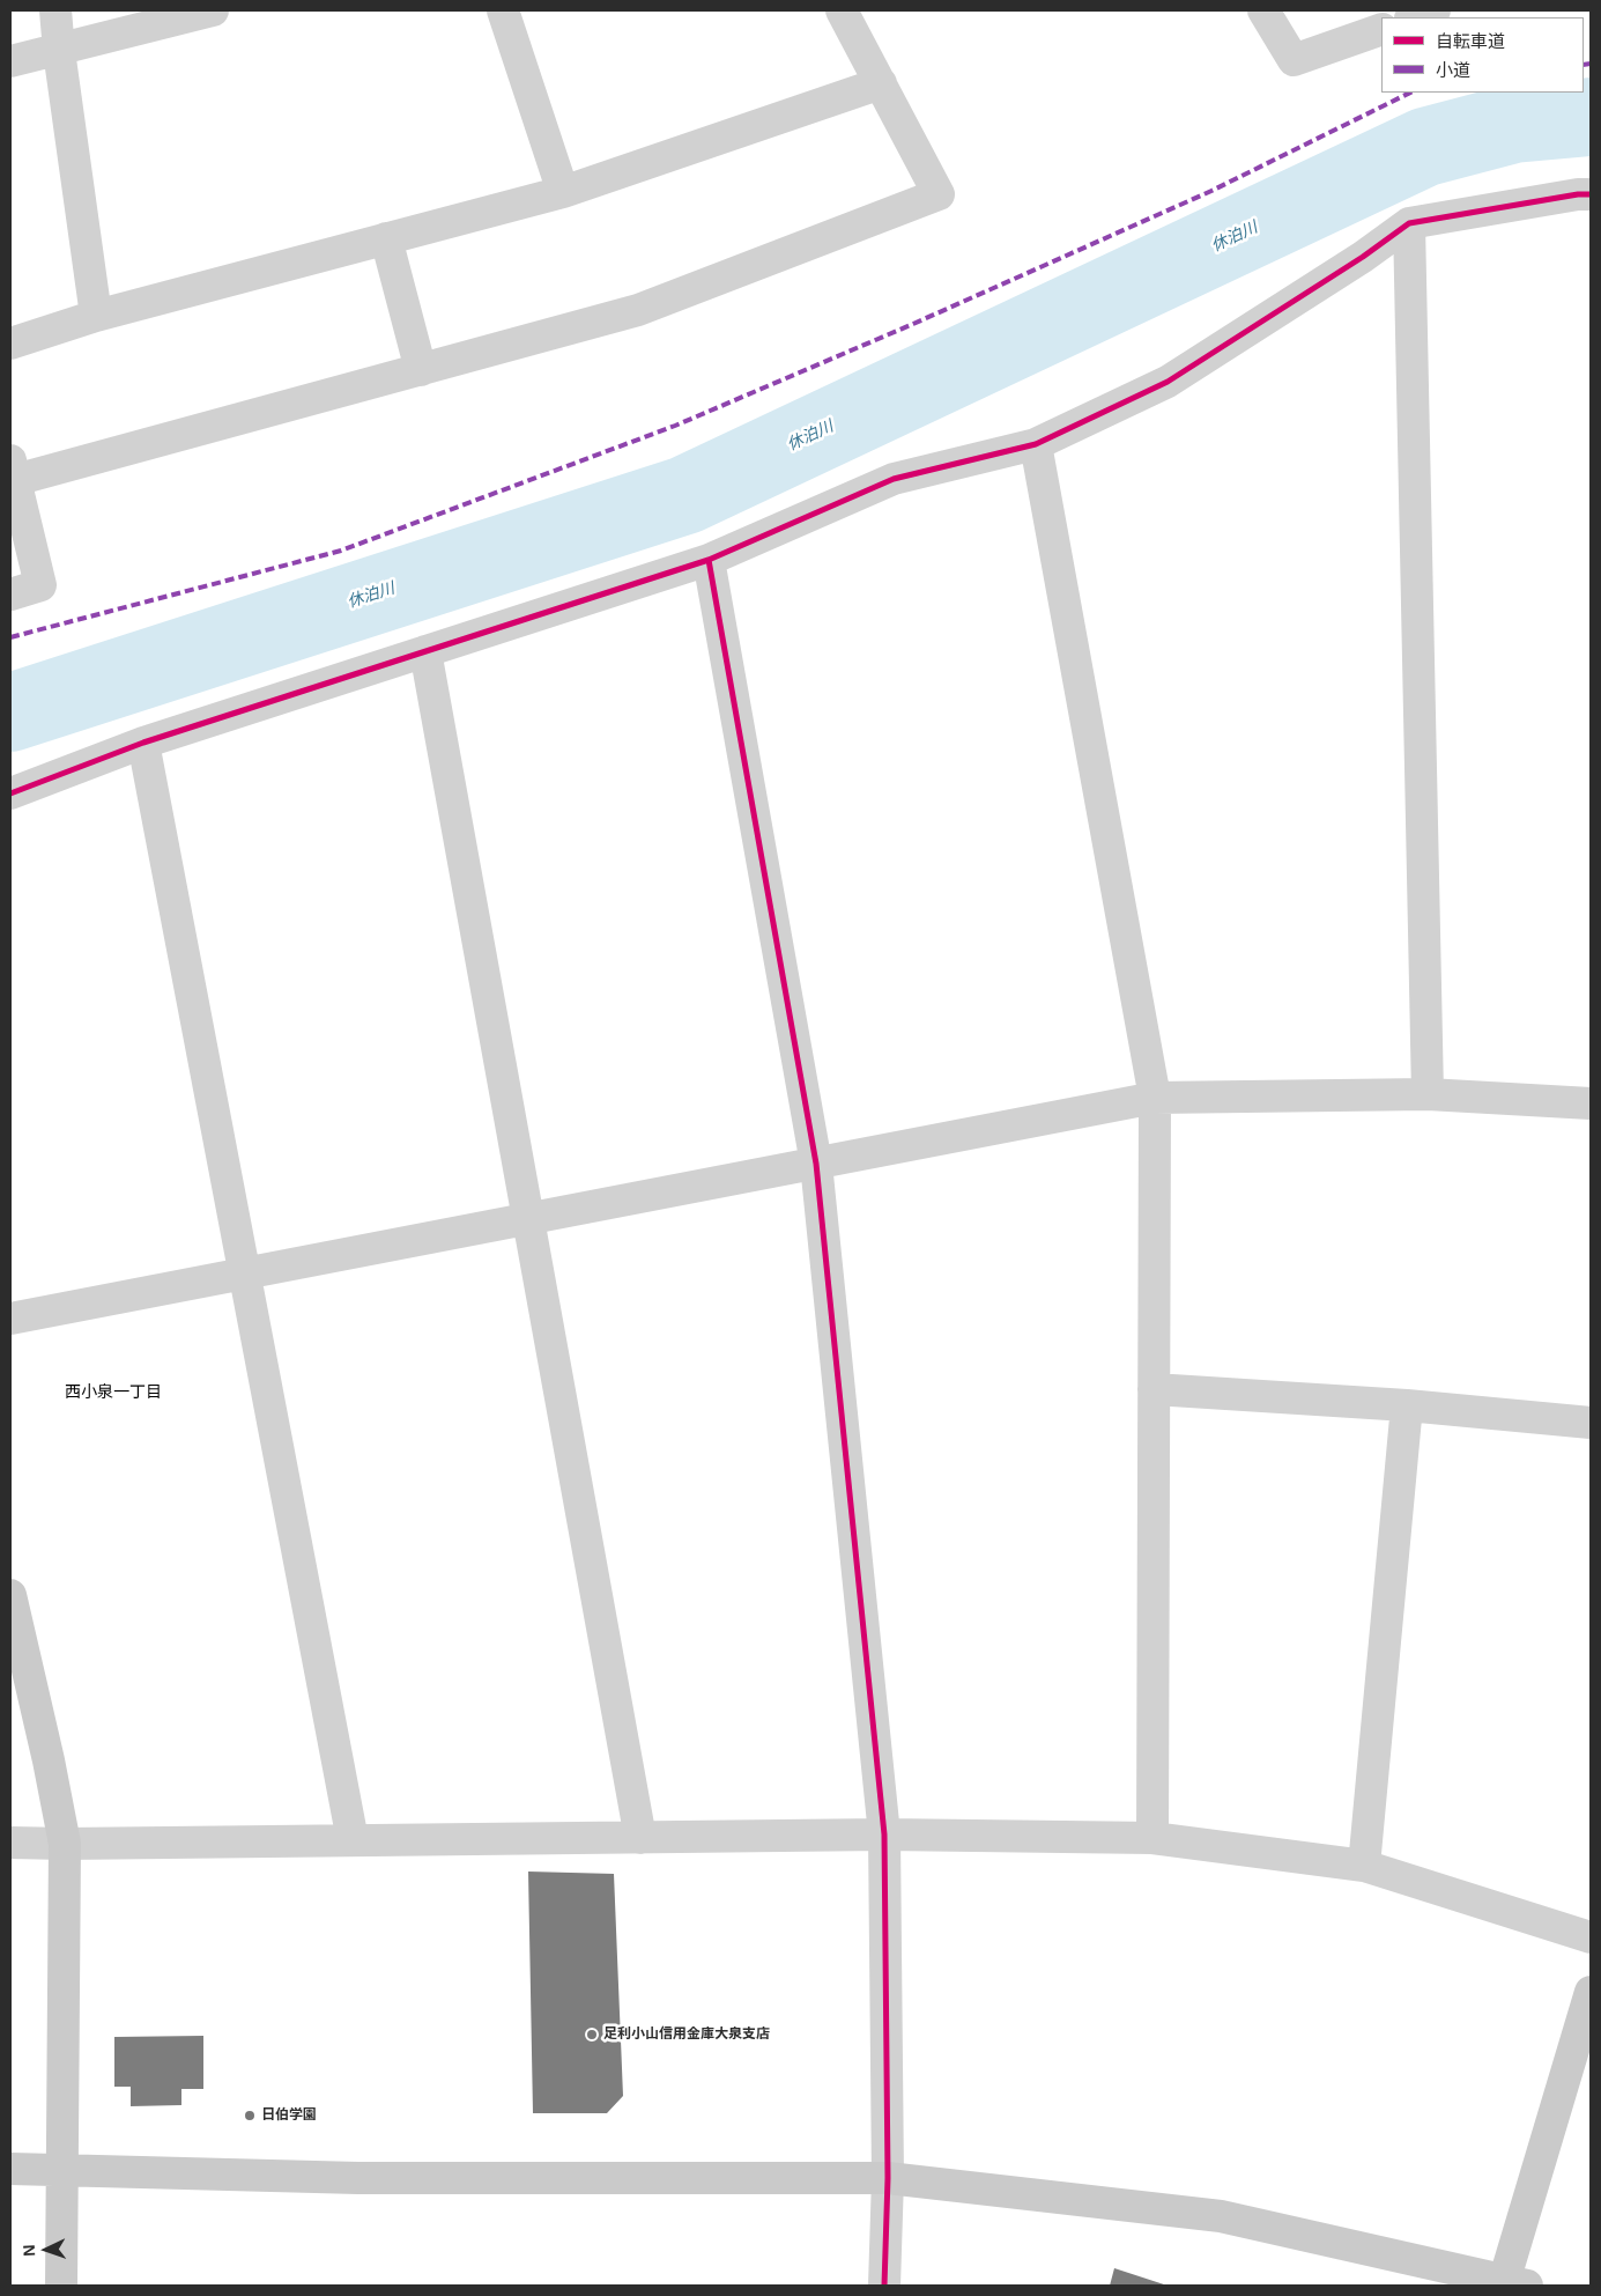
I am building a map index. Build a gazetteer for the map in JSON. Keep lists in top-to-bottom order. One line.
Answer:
{"districts":["西小泉一丁目"],"water":["休泊川"],"places":["足利小山信用金庫大泉支店","日伯学園"],"legend":["自転車道","小道"],"north":"left"}
